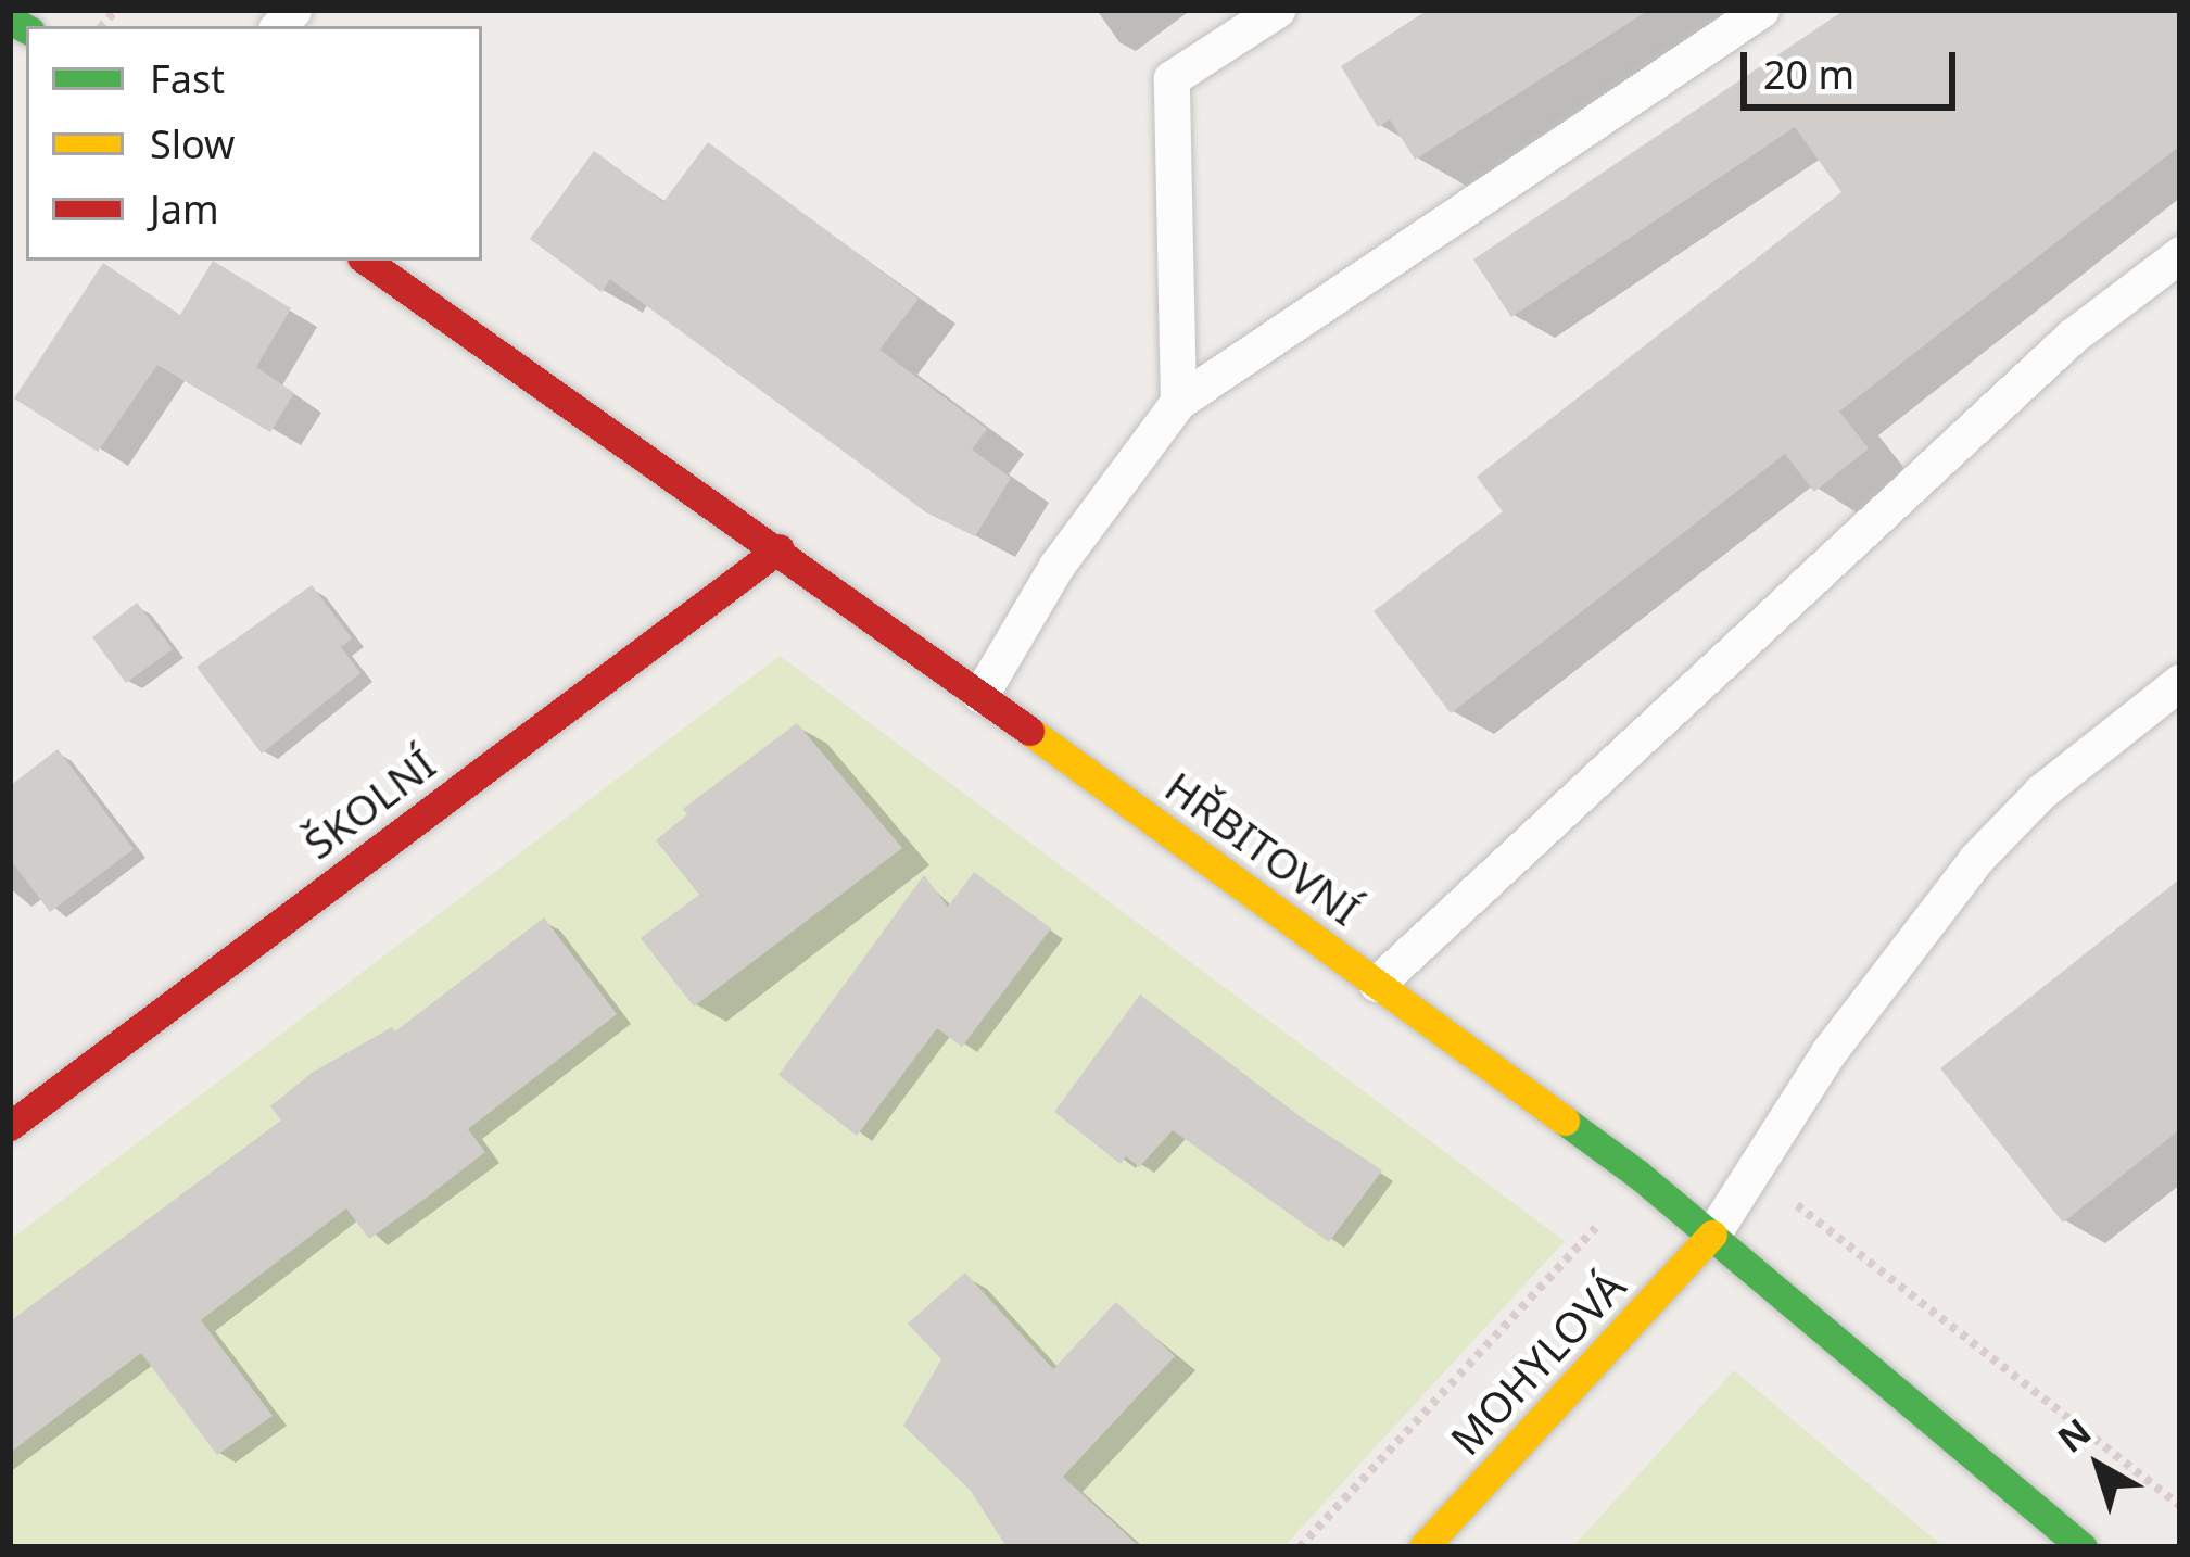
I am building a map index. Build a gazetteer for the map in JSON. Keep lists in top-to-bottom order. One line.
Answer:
{"streets":{"street":["ŠKOLNÍ","HŘBITOVNÍ","MOHYLOVÁ"]},"crossings":[["ŠKOLNÍ","HŘBITOVNÍ"],["HŘBITOVNÍ","MOHYLOVÁ"]],"legend":["Fast","Slow","Jam"],"scale_bar":"20 m","north":"top left"}
